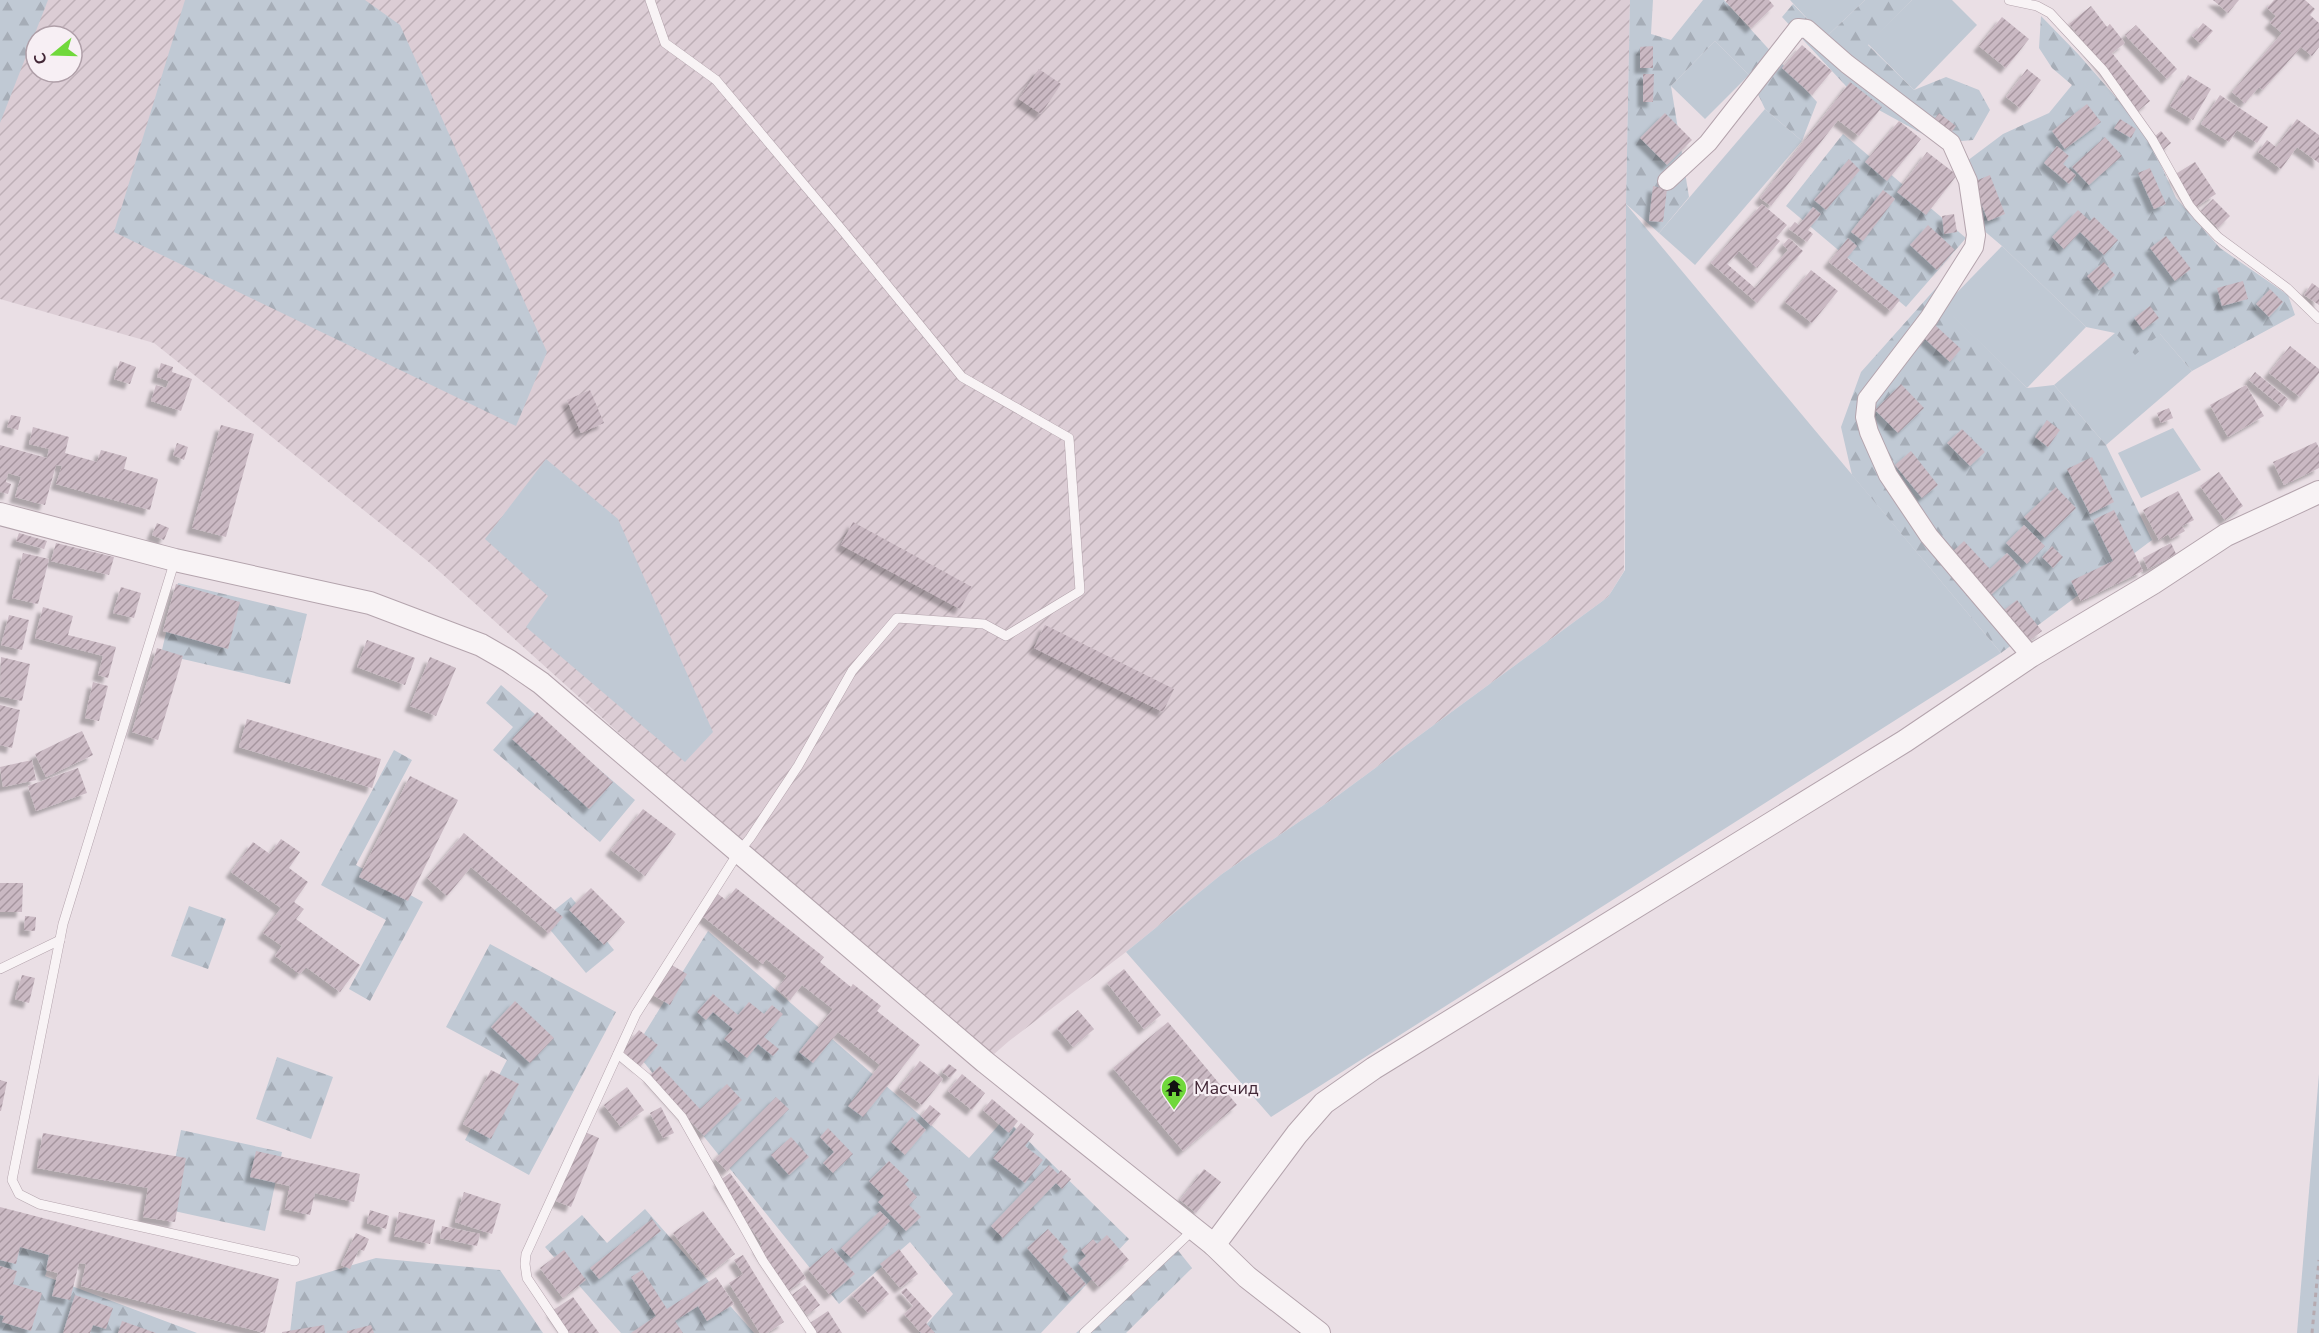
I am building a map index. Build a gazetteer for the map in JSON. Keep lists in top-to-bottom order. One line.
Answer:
{"places":{"temple":["Масчид"]},"north":"left"}
